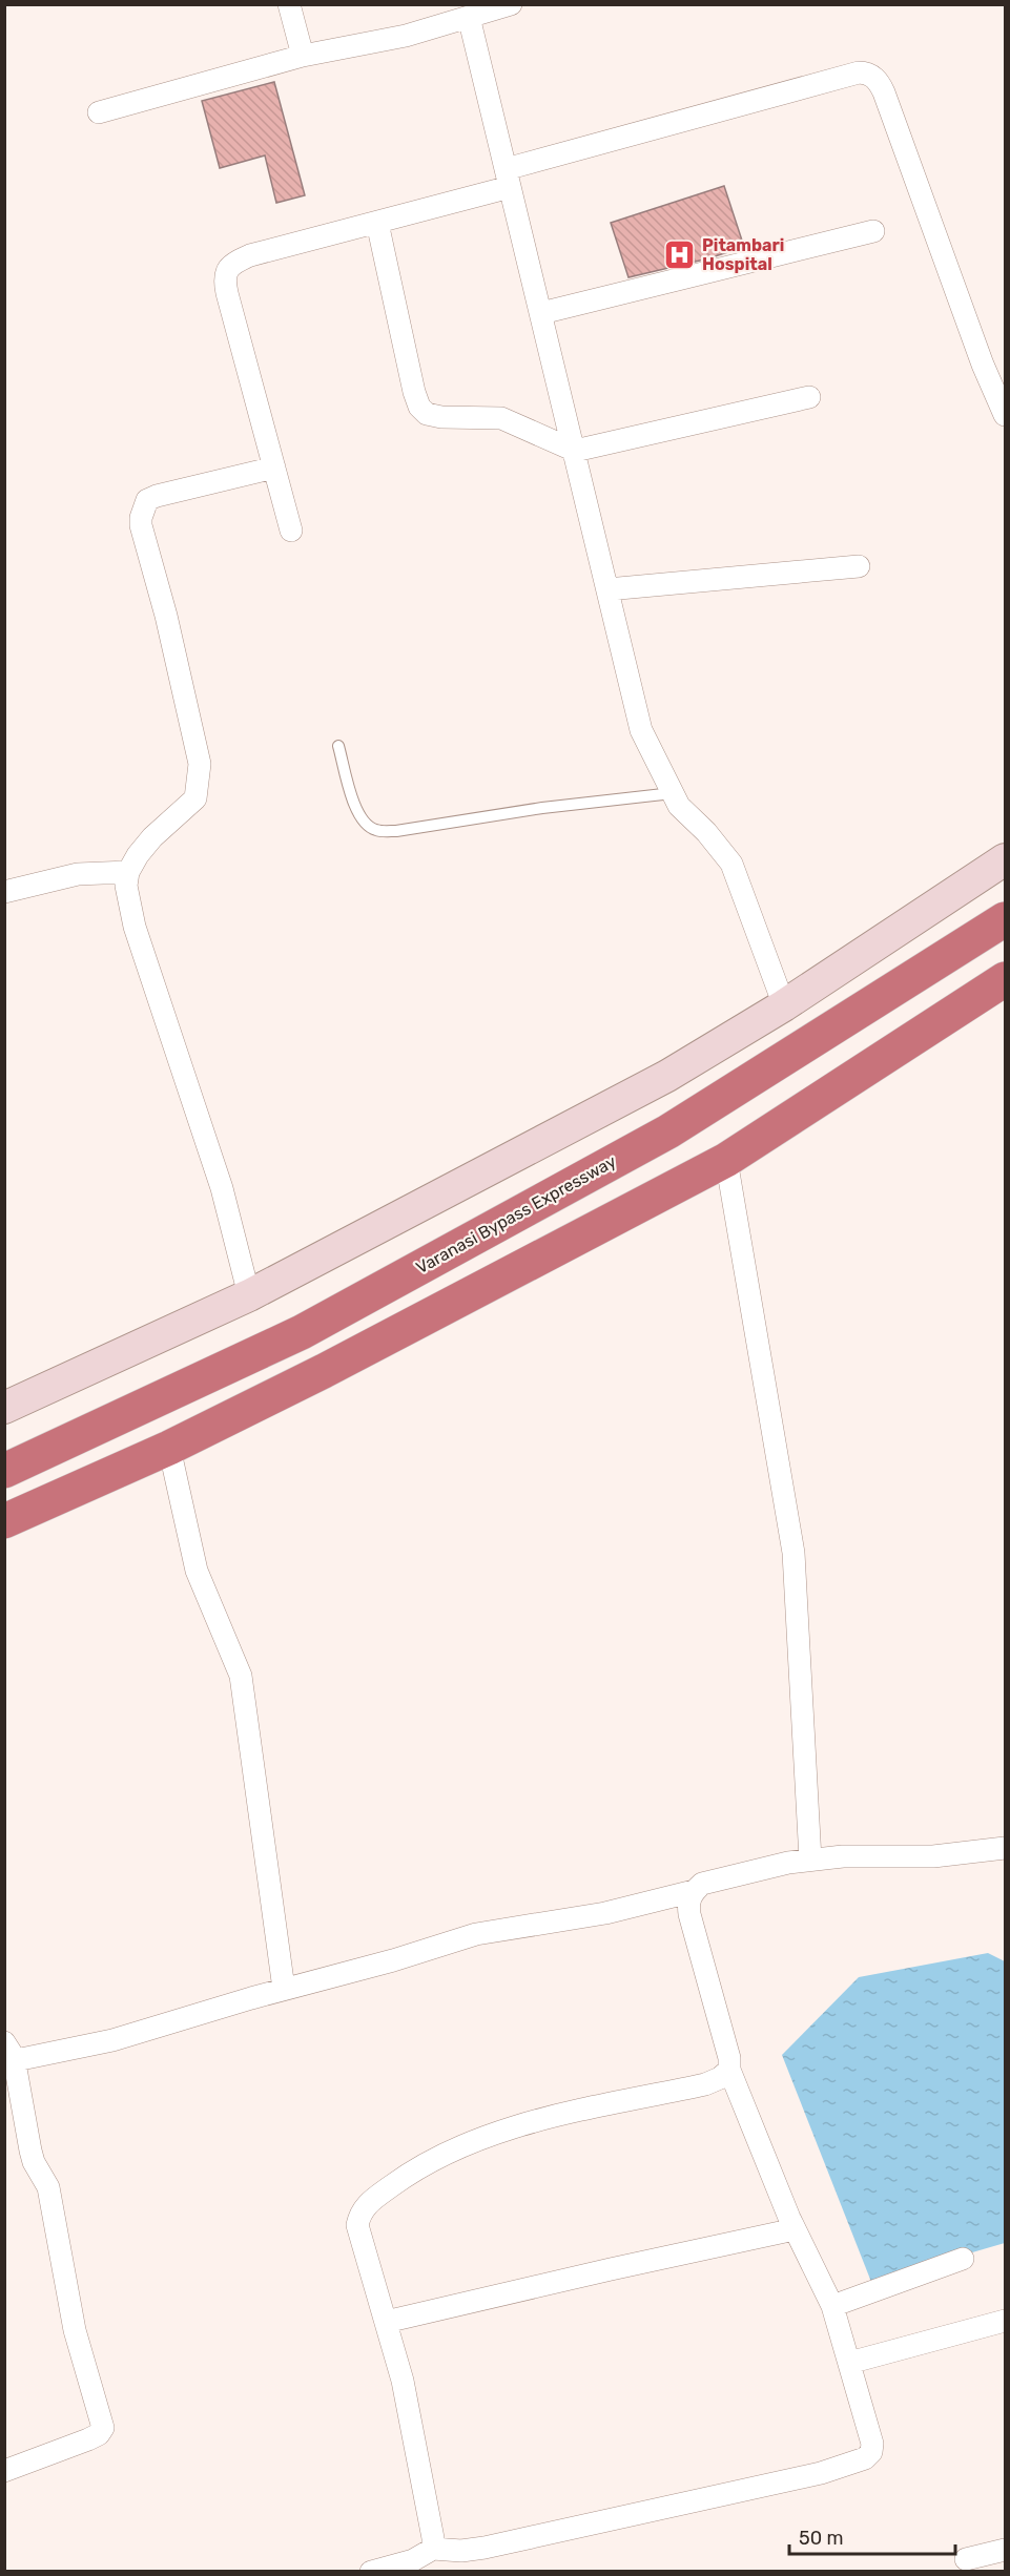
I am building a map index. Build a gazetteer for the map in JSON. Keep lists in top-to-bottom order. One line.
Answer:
{"streets":{"highway":["Varanasi Bypass Expressway"]},"places":{"hospital":["Pitambari Hospital"]},"scale_bar":"50 m"}
